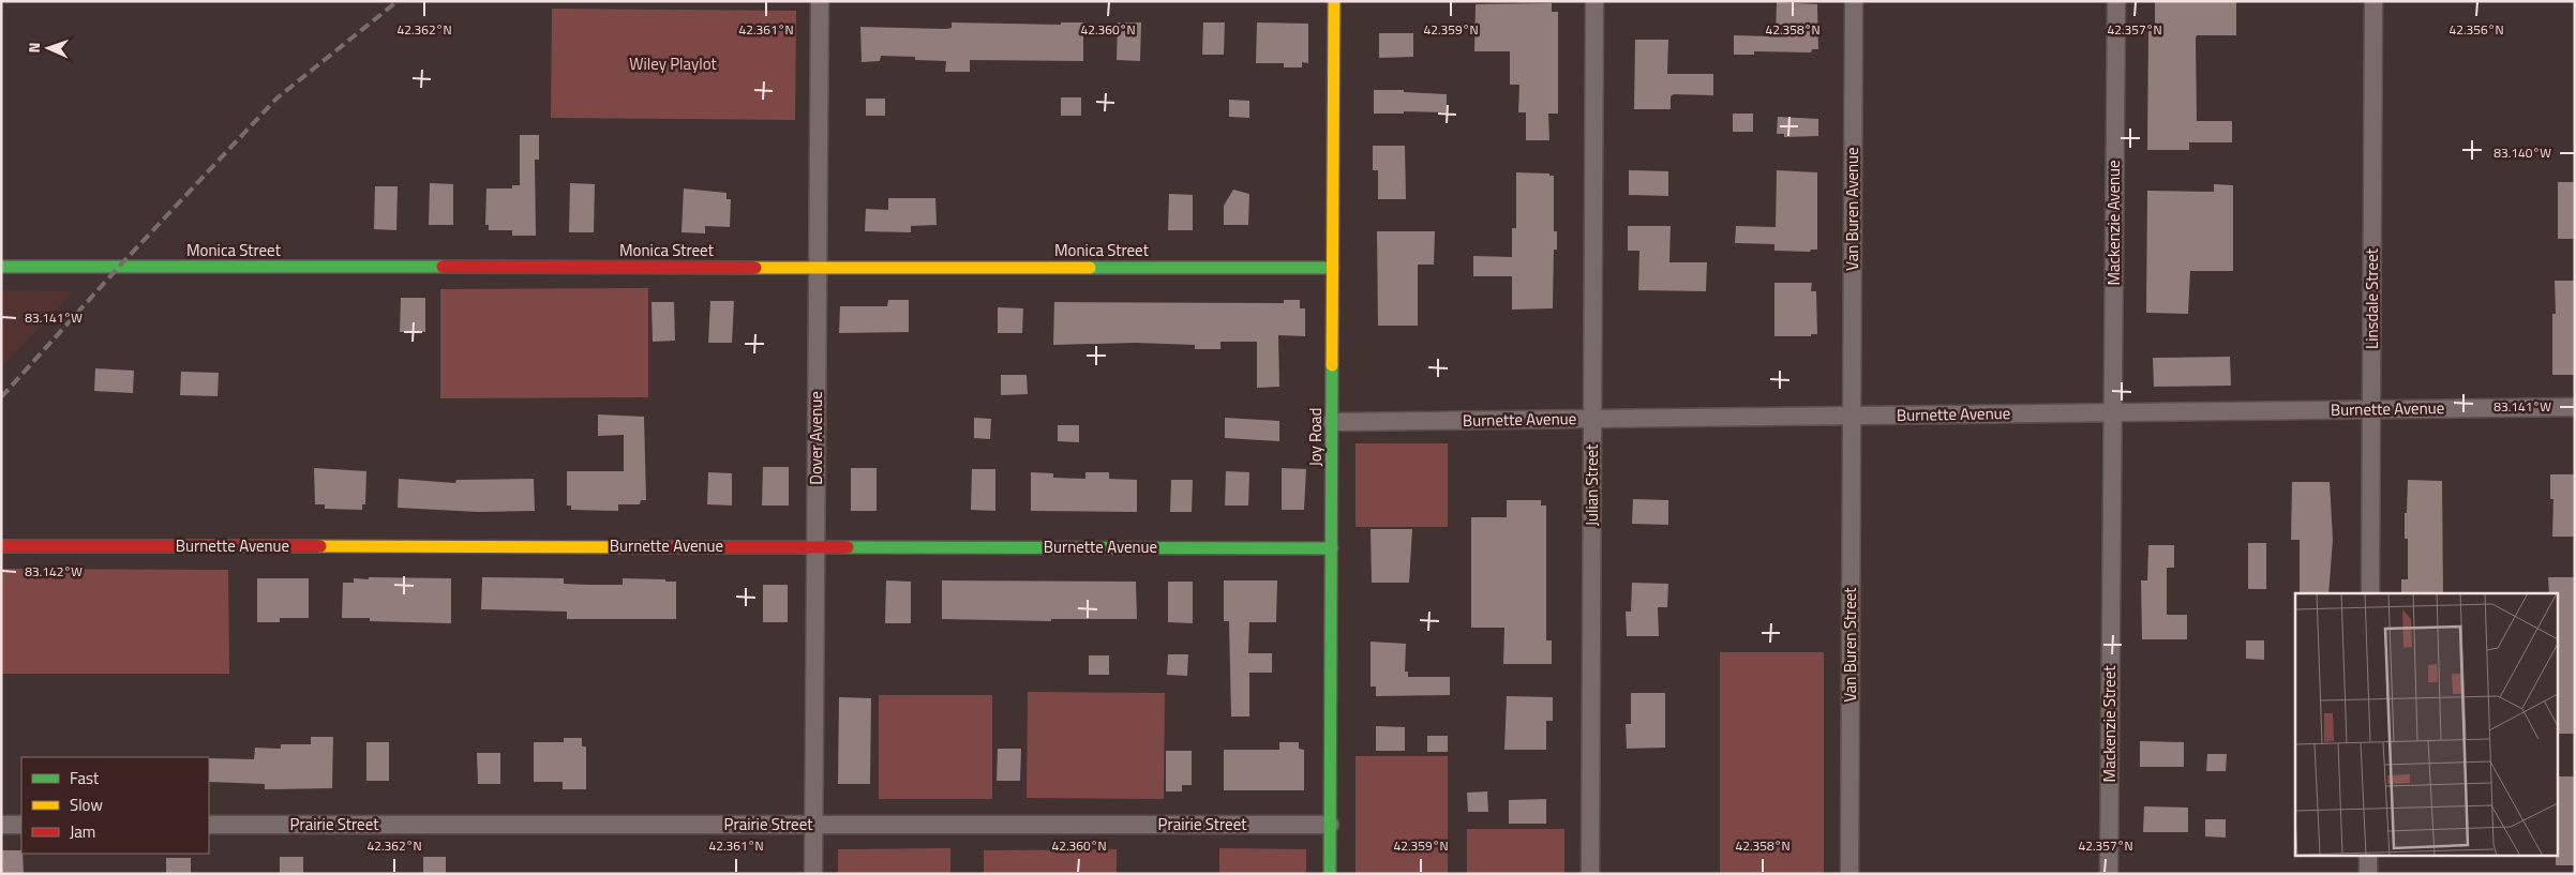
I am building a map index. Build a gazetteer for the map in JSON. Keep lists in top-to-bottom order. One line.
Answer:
{"streets":{"street":["Van Buren Avenue","Mackenzie Avenue","Monica Street","Linsdale Street","Burnette Avenue","Joy Road","Dover Avenue","Julian Street","Van Buren Street","Mackenzie Street","Prairie Street"]},"crossings":[["Van Buren Avenue","Burnette Avenue"],["Van Buren Avenue","Van Buren Street"],["Mackenzie Avenue","Burnette Avenue"],["Mackenzie Avenue","Mackenzie Street"],["Monica Street","Joy Road"],["Monica Street","Dover Avenue"],["Linsdale Street","Burnette Avenue"],["Burnette Avenue","Joy Road"],["Burnette Avenue","Dover Avenue"],["Burnette Avenue","Julian Street"],["Burnette Avenue","Van Buren Street"],["Burnette Avenue","Mackenzie Street"],["Joy Road","Prairie Street"],["Dover Avenue","Prairie Street"]],"parks":["Wiley Playlot"],"legend":["Fast","Slow","Jam"],"north":"left","coordinates":["42.362°N","42.361°N","42.360°N","42.359°N","42.358°N","42.357°N","42.356°N","83.140°W","83.141°W","83.142°W"]}
